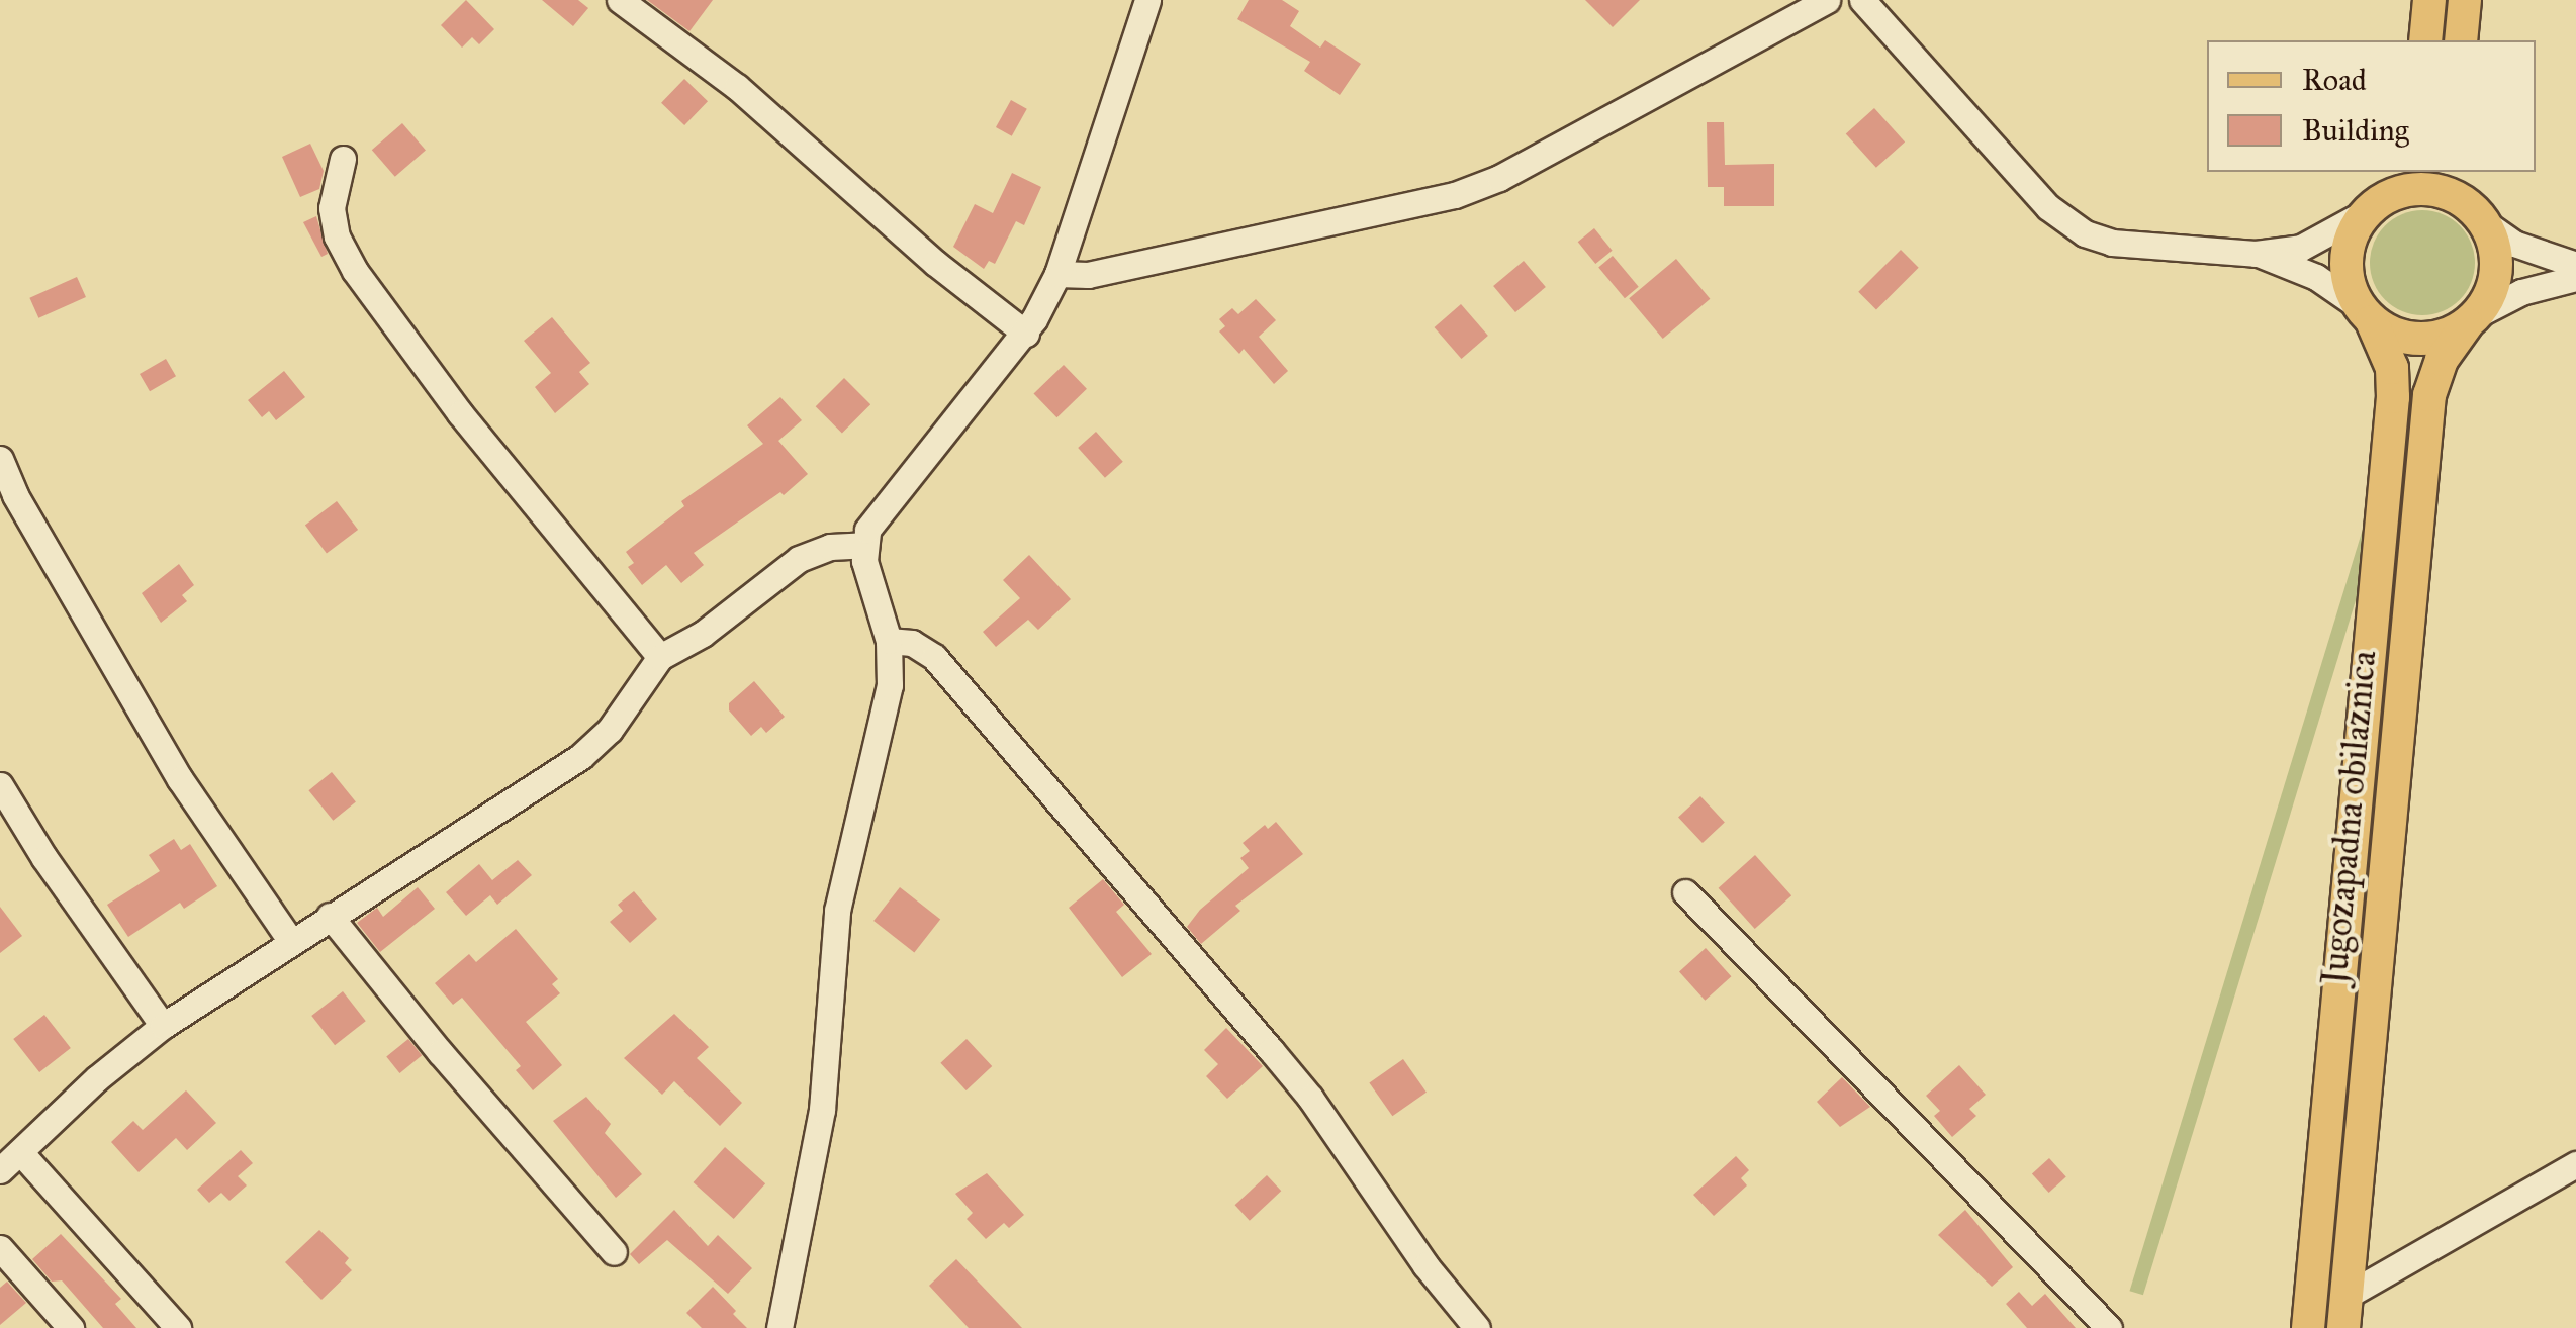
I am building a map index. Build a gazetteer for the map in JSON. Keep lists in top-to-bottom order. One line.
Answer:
{"streets":{"main road":["Jugozapadna obilaznica"]},"legend":["Road","Building"]}
